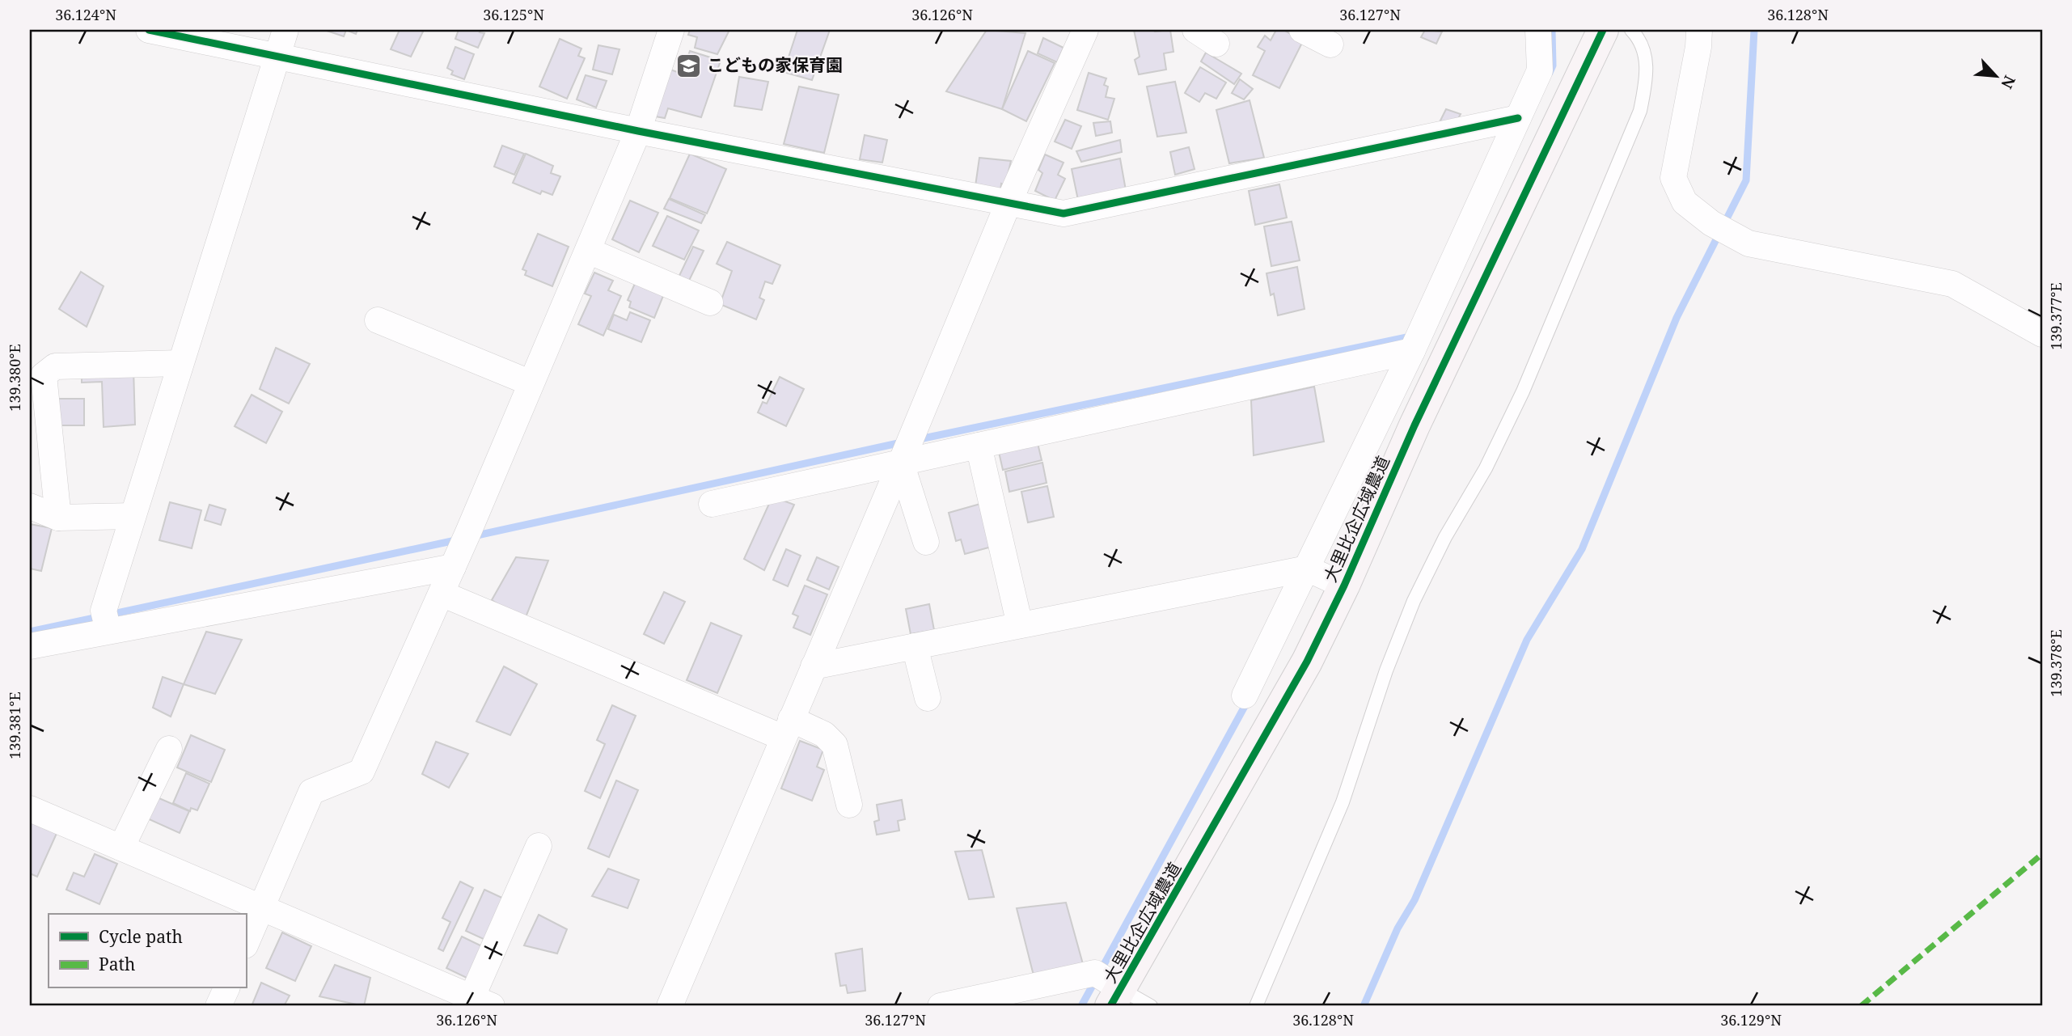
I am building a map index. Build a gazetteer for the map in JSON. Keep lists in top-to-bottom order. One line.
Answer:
{"streets":{"street":["大里比企広域農道"]},"places":{"school or university":["こどもの家保育園"]},"legend":["Cycle path","Path"],"north":"bottom right","coordinates":["36.124°N","36.125°N","36.126°N","36.127°N","36.128°N","139.377°E","139.380°E","139.378°E","139.381°E","36.129°N"]}
